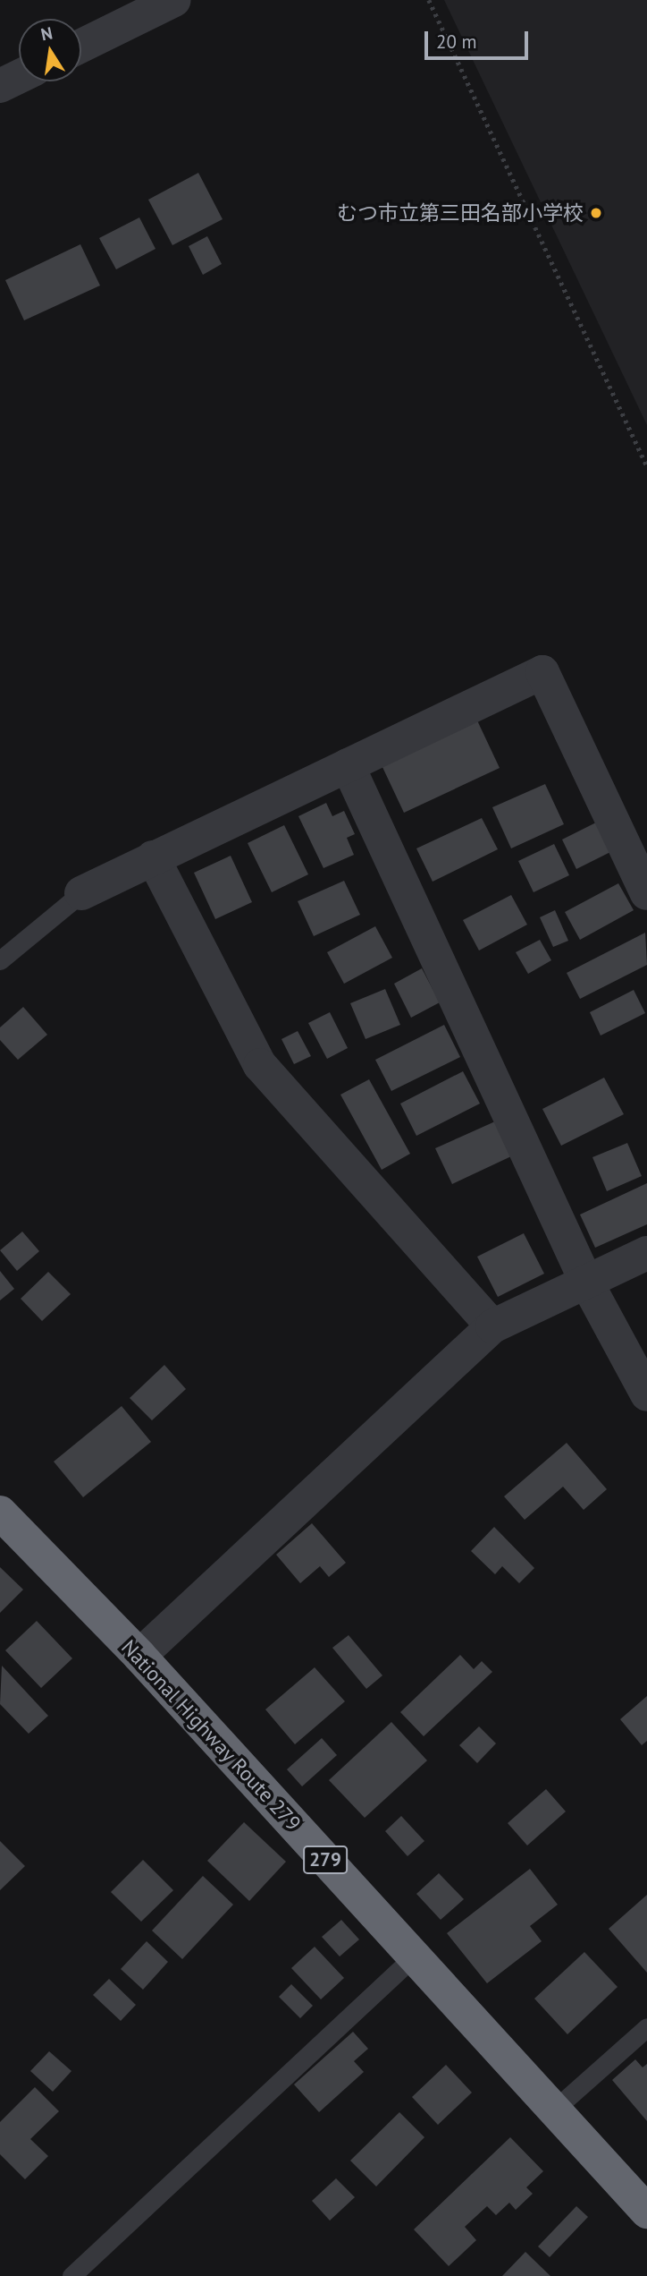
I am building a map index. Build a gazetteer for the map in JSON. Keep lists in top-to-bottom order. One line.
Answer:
{"streets":{"highway":["National Highway Route 279","279"]},"places":["むつ市立第三田名部小学校"],"scale_bar":"20 m","north":"top"}
